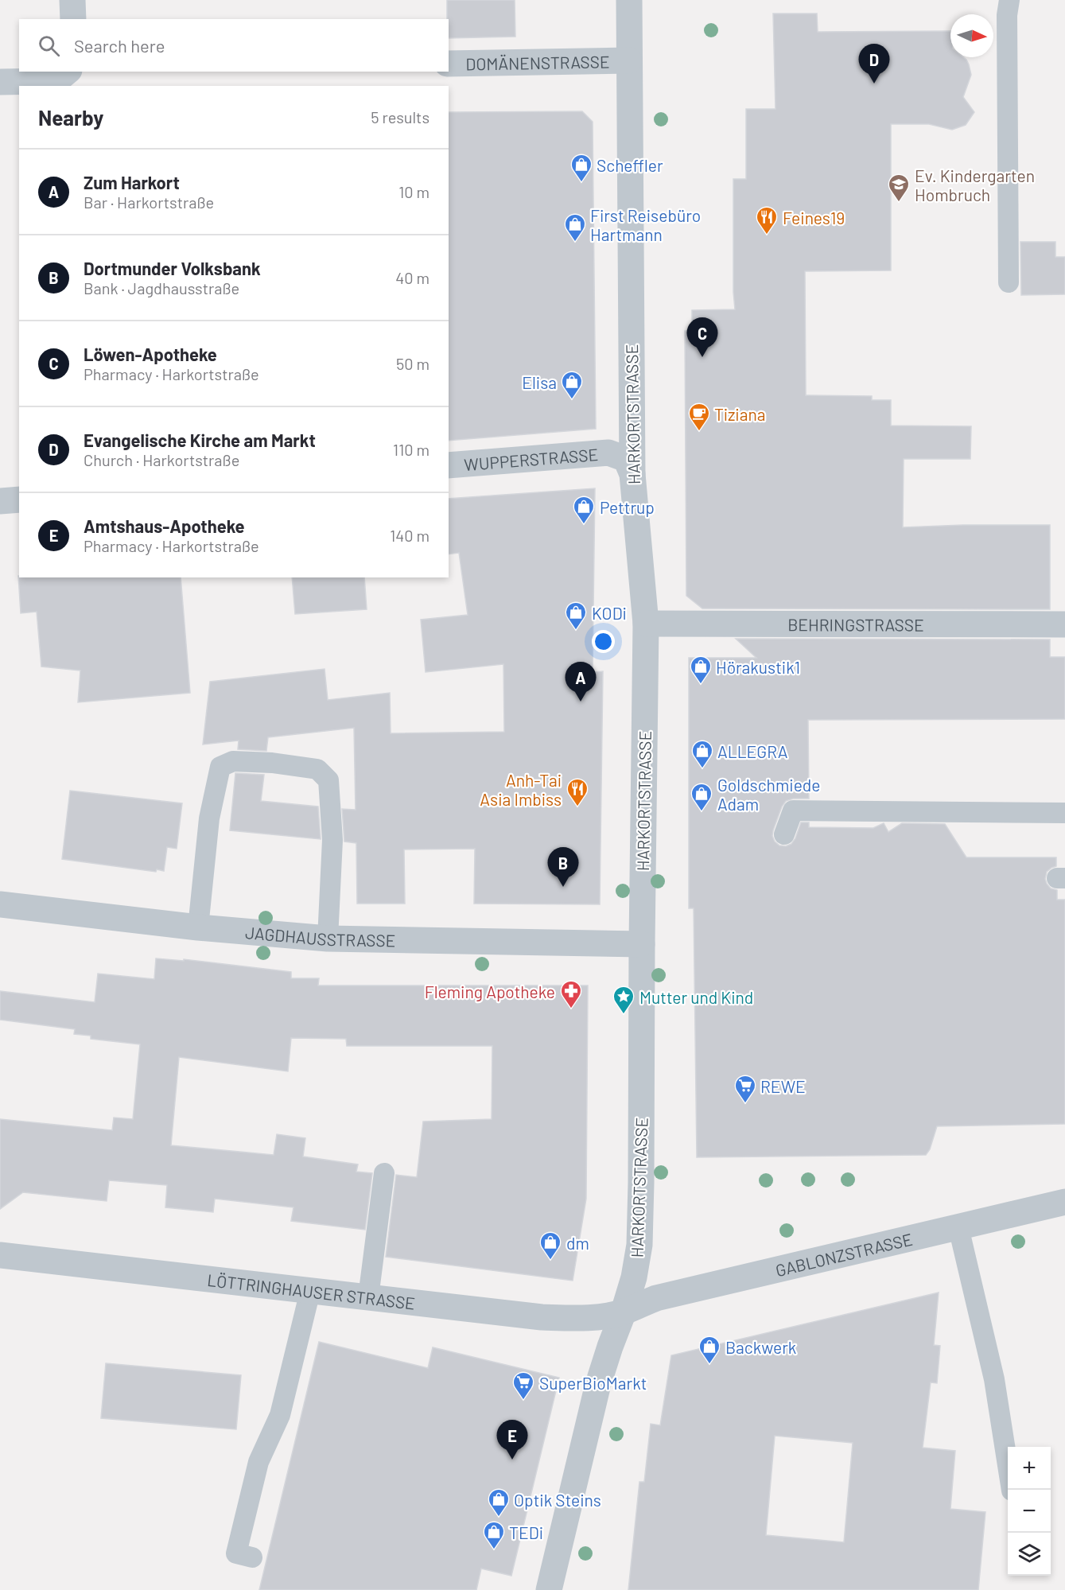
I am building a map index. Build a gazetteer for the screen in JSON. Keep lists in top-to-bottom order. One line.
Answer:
{"streets":{"street":["DOMÄNENSTRASSE","HARKORTSTRASSE","WUPPERSTRASSE","BEHRINGSTRASSE","JAGDHAUSSTRASSE","GABLONZSTRASSE","LÖTTRINGHAUSER STRASSE"]},"crossings":[["DOMÄNENSTRASSE","HARKORTSTRASSE"],["HARKORTSTRASSE","WUPPERSTRASSE"],["HARKORTSTRASSE","BEHRINGSTRASSE"],["HARKORTSTRASSE","JAGDHAUSSTRASSE"],["HARKORTSTRASSE","GABLONZSTRASSE"],["HARKORTSTRASSE","LÖTTRINGHAUSER STRASSE"],["GABLONZSTRASSE","LÖTTRINGHAUSER STRASSE"]],"places":{"shop":["Scheffler","First Reisebüro Hartmann","Elisa","Pettrup","KODi","Hörakustik1","ALLEGRA","Goldschmiede Adam","dm","Backwerk","Optik Steins","TEDi"],"school or university":["Ev. Kindergarten Hombruch"],"restaurant":["Feines19","Anh-Tai Asia Imbiss"],"cafe":["Tiziana"],"pharmacy":["Fleming Apotheke"],"place":["Mutter und Kind"],"supermarket":["REWE","SuperBioMarkt"]},"north":"right","page":{"search":"Search here","pins":["D","C","A","B","E"],"heading":["Nearby","5 results"],"list":[{"mark":"A","name":"Zum Harkort","note":"Bar · Harkortstraße","value":"10 m"},{"mark":"B","name":"Dortmunder Volksbank","note":"Bank · Jagdhausstraße","value":"40 m"},{"mark":"C","name":"Löwen-Apotheke","note":"Pharmacy · Harkortstraße","value":"50 m"},{"mark":"D","name":"Evangelische Kirche am Markt","note":"Church · Harkortstraße","value":"110 m"},{"mark":"E","name":"Amtshaus-Apotheke","note":"Pharmacy · Harkortstraße","value":"140 m"}],"map_buttons":["+","−"]}}
